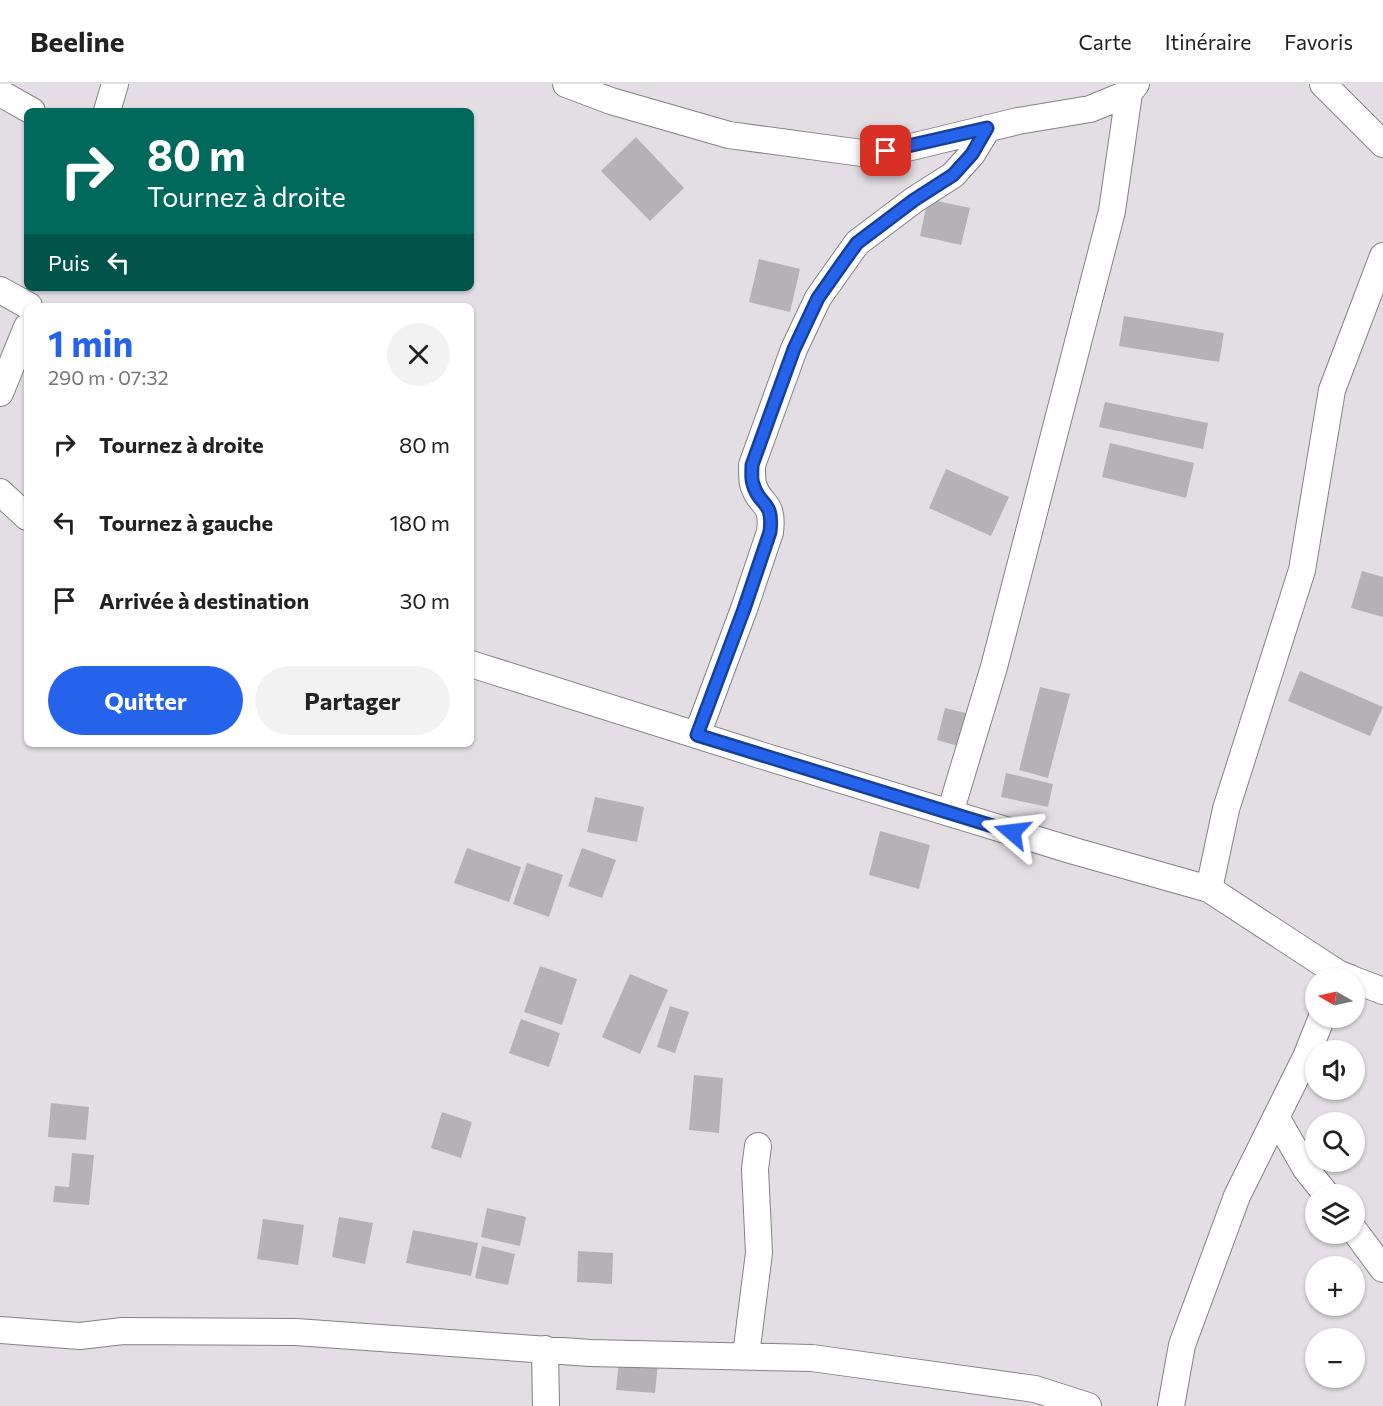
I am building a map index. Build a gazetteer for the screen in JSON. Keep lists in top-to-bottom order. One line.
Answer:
{"north":"left","page":{"header":"Beeline","nav":["Carte","Itinéraire","Favoris"],"turn":["80 m","Tournez à droite"],"then":"Puis","heading":["1 min","290 m · 07:32"],"list":[{"name":"Tournez à droite","value":"80 m"},{"name":"Tournez à gauche","value":"180 m"},{"name":"Arrivée à destination","value":"30 m"}],"buttons":["Quitter","Partager"],"map_buttons":["+","−"]}}
